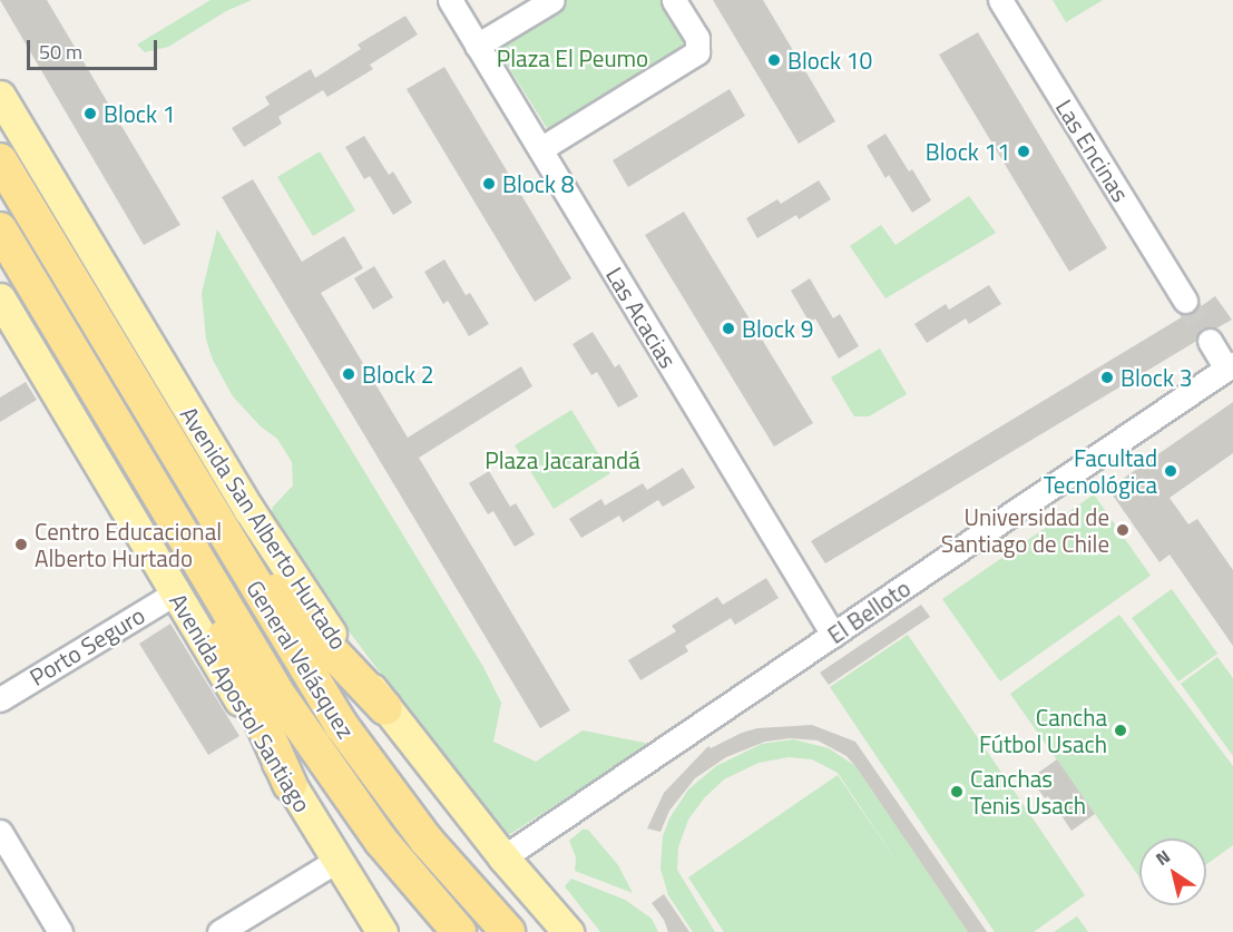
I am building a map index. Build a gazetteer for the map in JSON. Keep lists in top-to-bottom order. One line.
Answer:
{"streets":{"highway":["General Velásquez"],"main road":["Avenida San Alberto Hurtado","Avenida Apostol Santiago"],"street":["Las Encinas","Las Acacias","El Belloto","Porto Seguro"]},"crossings":[["Las Acacias","El Belloto"],["Avenida San Alberto Hurtado","El Belloto"],["Porto Seguro","Avenida Apostol Santiago"]],"parks":["Plaza El Peumo","Plaza Jacarandá"],"places":["Block 10","Block 1","Block 11","Block 8","Block 9","Block 2","Block 3","Facultad Tecnológica","Universidad de Santiago de Chile","Centro Educacional Alberto Hurtado","Cancha Fútbol Usach","Canchas Tenis Usach"],"scale_bar":"50 m","north":"top left"}
